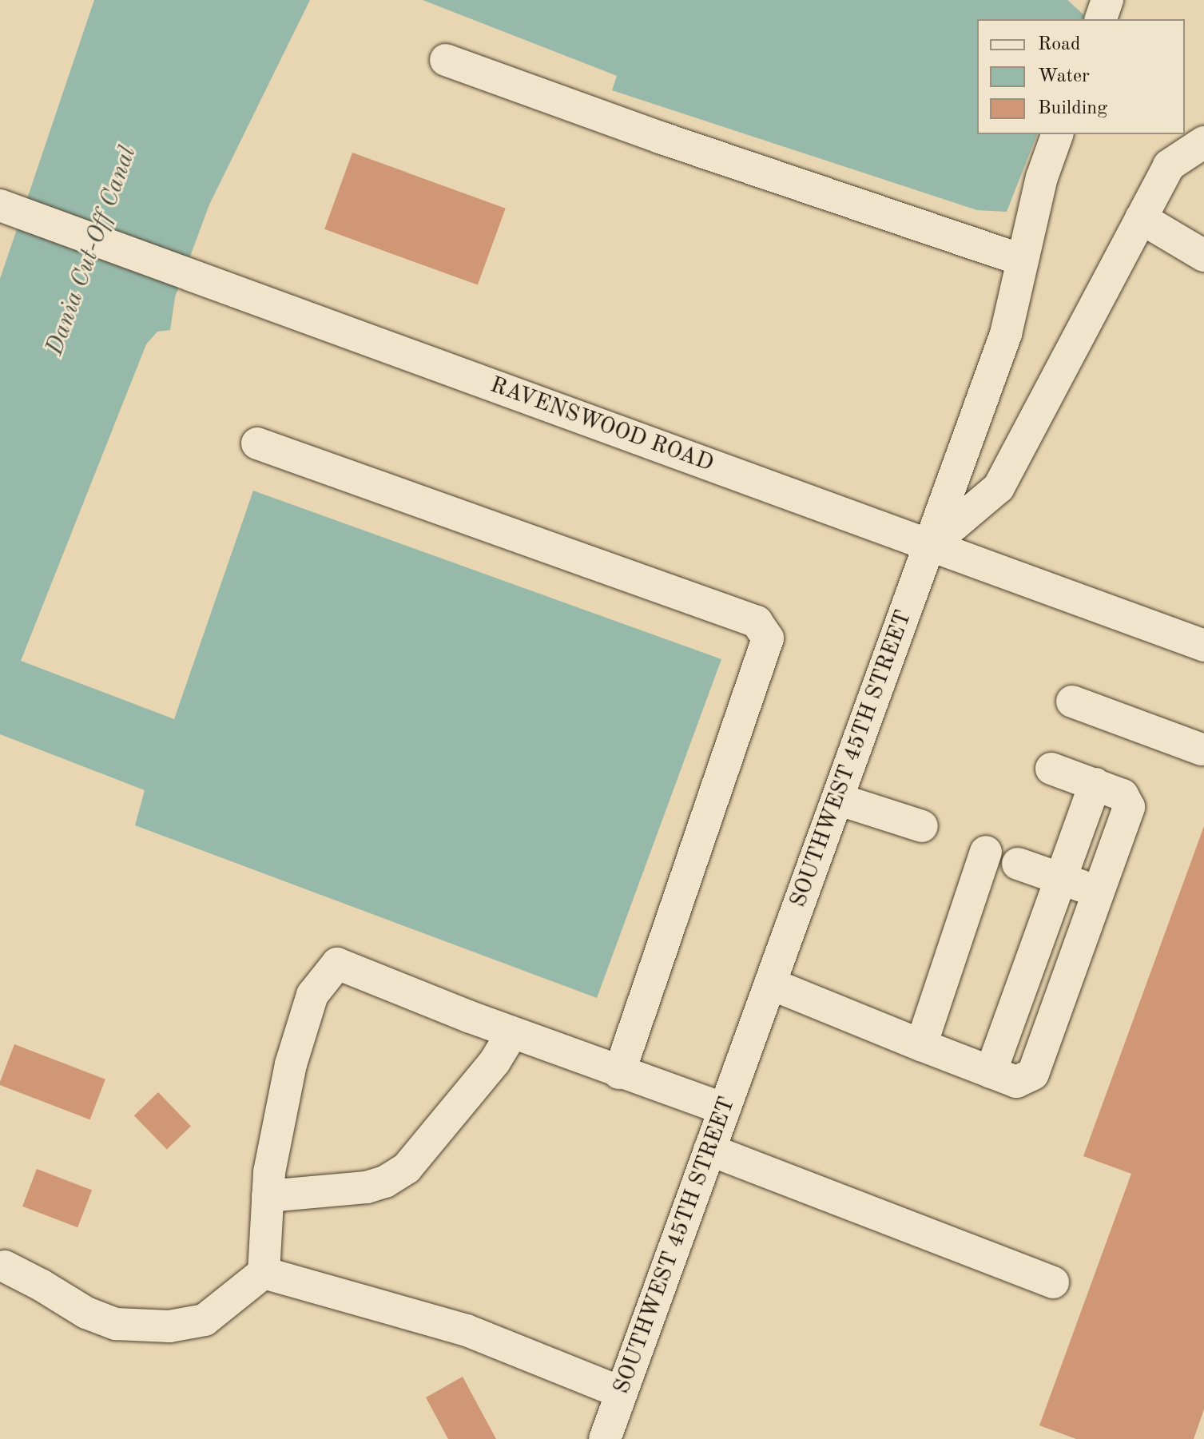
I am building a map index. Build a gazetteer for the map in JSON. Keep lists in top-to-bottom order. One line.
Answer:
{"streets":{"street":["RAVENSWOOD ROAD","SOUTHWEST 45TH STREET"]},"crossings":[["RAVENSWOOD ROAD","SOUTHWEST 45TH STREET"]],"water":["Dania Cut-Off Canal"],"legend":["Road","Water","Building"]}
